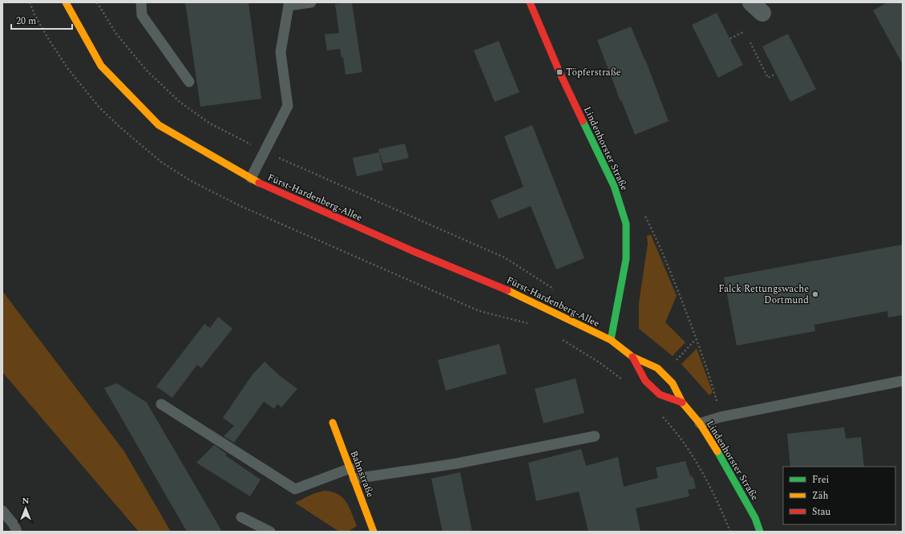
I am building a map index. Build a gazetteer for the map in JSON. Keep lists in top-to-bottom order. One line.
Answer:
{"streets":{"street":["Lindenhorster Straße","Fürst-Hardenberg-Allee","Bahnstraße"]},"crossings":[["Lindenhorster Straße","Fürst-Hardenberg-Allee"]],"places":{"transit":["Töpferstraße"],"other":["Falck Rettungswache Dortmund"]},"legend":["Frei","Zäh","Stau"],"scale_bar":"20 m","north":"top"}
